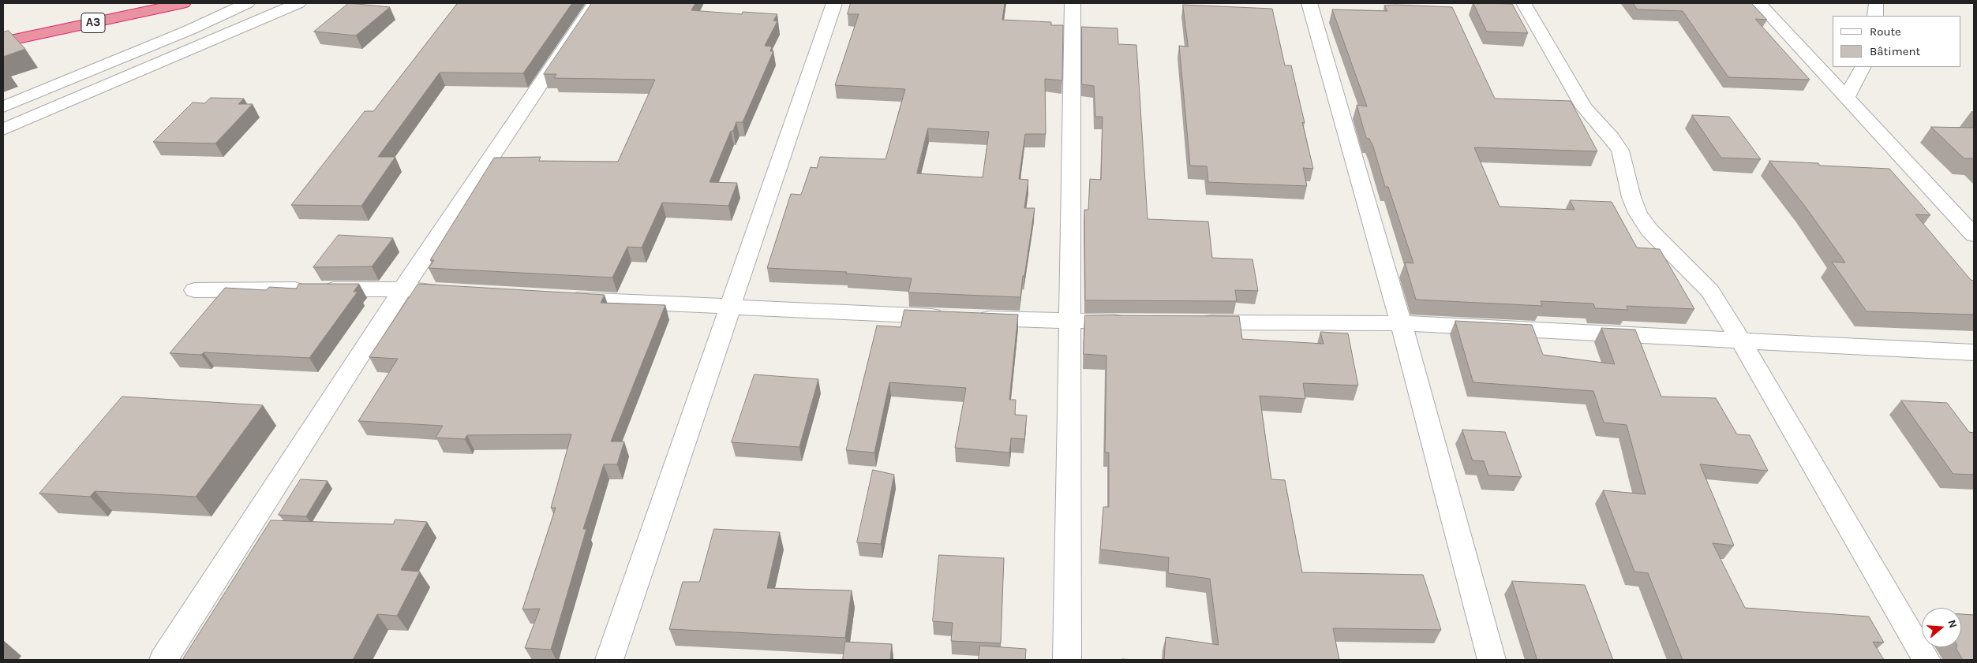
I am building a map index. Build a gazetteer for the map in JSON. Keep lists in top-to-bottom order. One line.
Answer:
{"streets":{"highway":["A3"]},"legend":["Route","Bâtiment"],"north":"right"}
